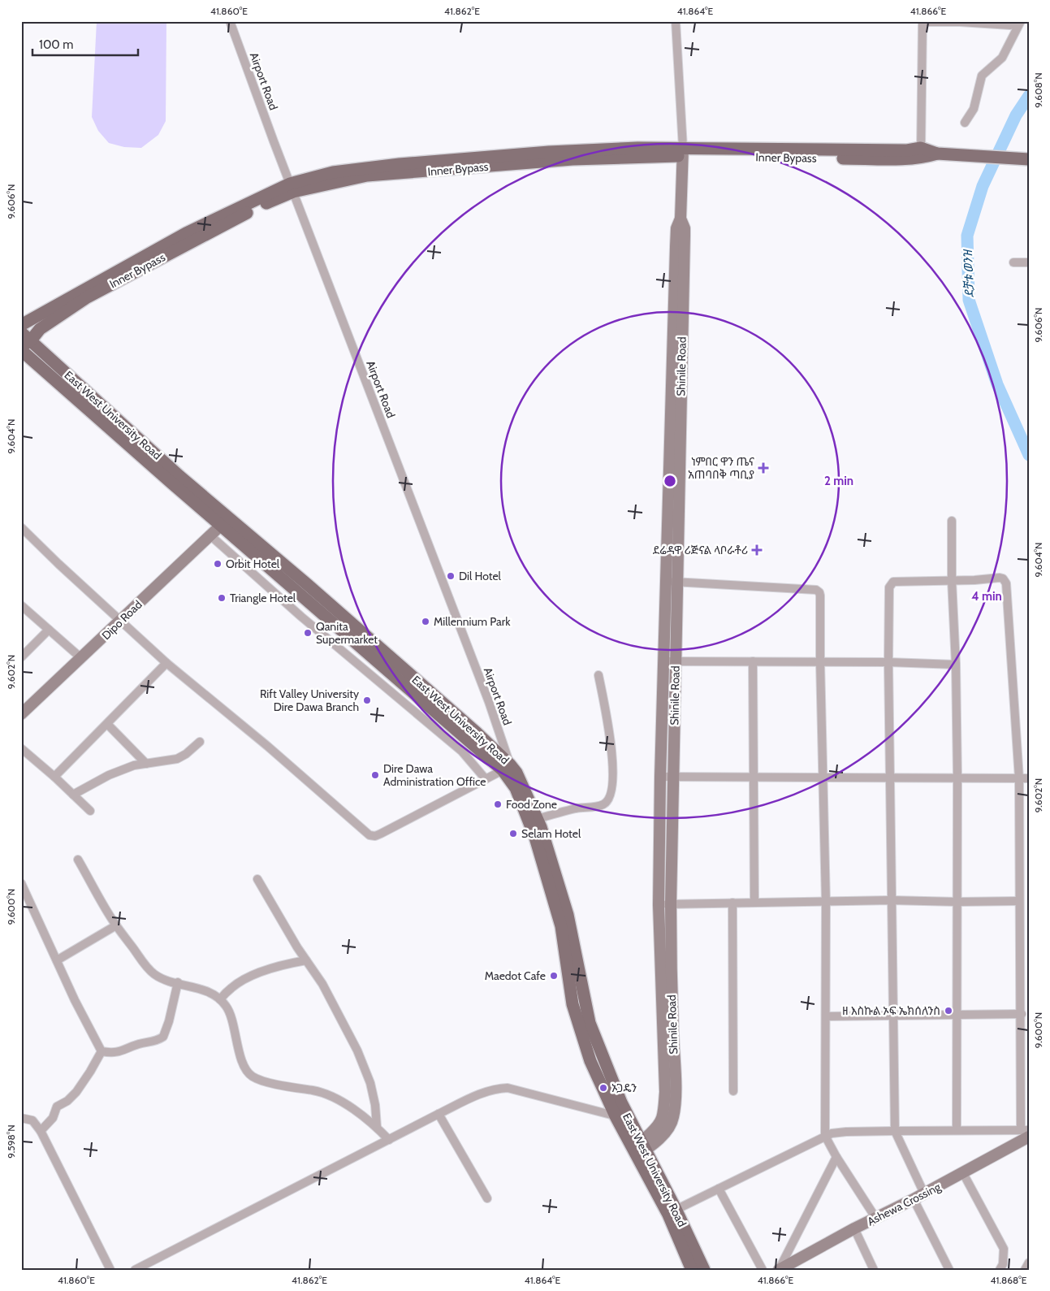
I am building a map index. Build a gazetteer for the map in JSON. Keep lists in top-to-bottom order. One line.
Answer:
{"streets":{"main road":["Inner Bypass","East West University Road"],"street":["Airport Road","Shinile Road","Dipo Road","Ashewa Crossing"]},"crossings":[["Airport Road","Inner Bypass"],["Airport Road","East West University Road"],["Inner Bypass","Shinile Road"],["Inner Bypass","East West University Road"],["Shinile Road","East West University Road"],["East West University Road","Dipo Road"]],"water":["ደቻቱ ወንዝ"],"places":{"health":["ነምበር ዋን ጤና አጠባበቅ ጣቢያ","ደሬዳዋ ሪጅናል ላቦራቶሪ"],"other":["Orbit Hotel","Dil Hotel","Triangle Hotel","Millennium Park","Qanita Supermarket","Rift Valley University Dire Dawa Branch","Dire Dawa Administration Office","Food Zone","Selam Hotel","Maedot Cafe","ዘ እስኩል ኦፍ ኤክሰለንስ","ኦጋዴን"]},"scale_bar":"100 m","coordinates":["41.860°E","41.862°E","41.864°E","41.866°E","9.608°N","9.606°N","9.604°N","9.602°N","9.600°N","9.598°N","41.868°E"],"rings":["2 min","4 min"]}
